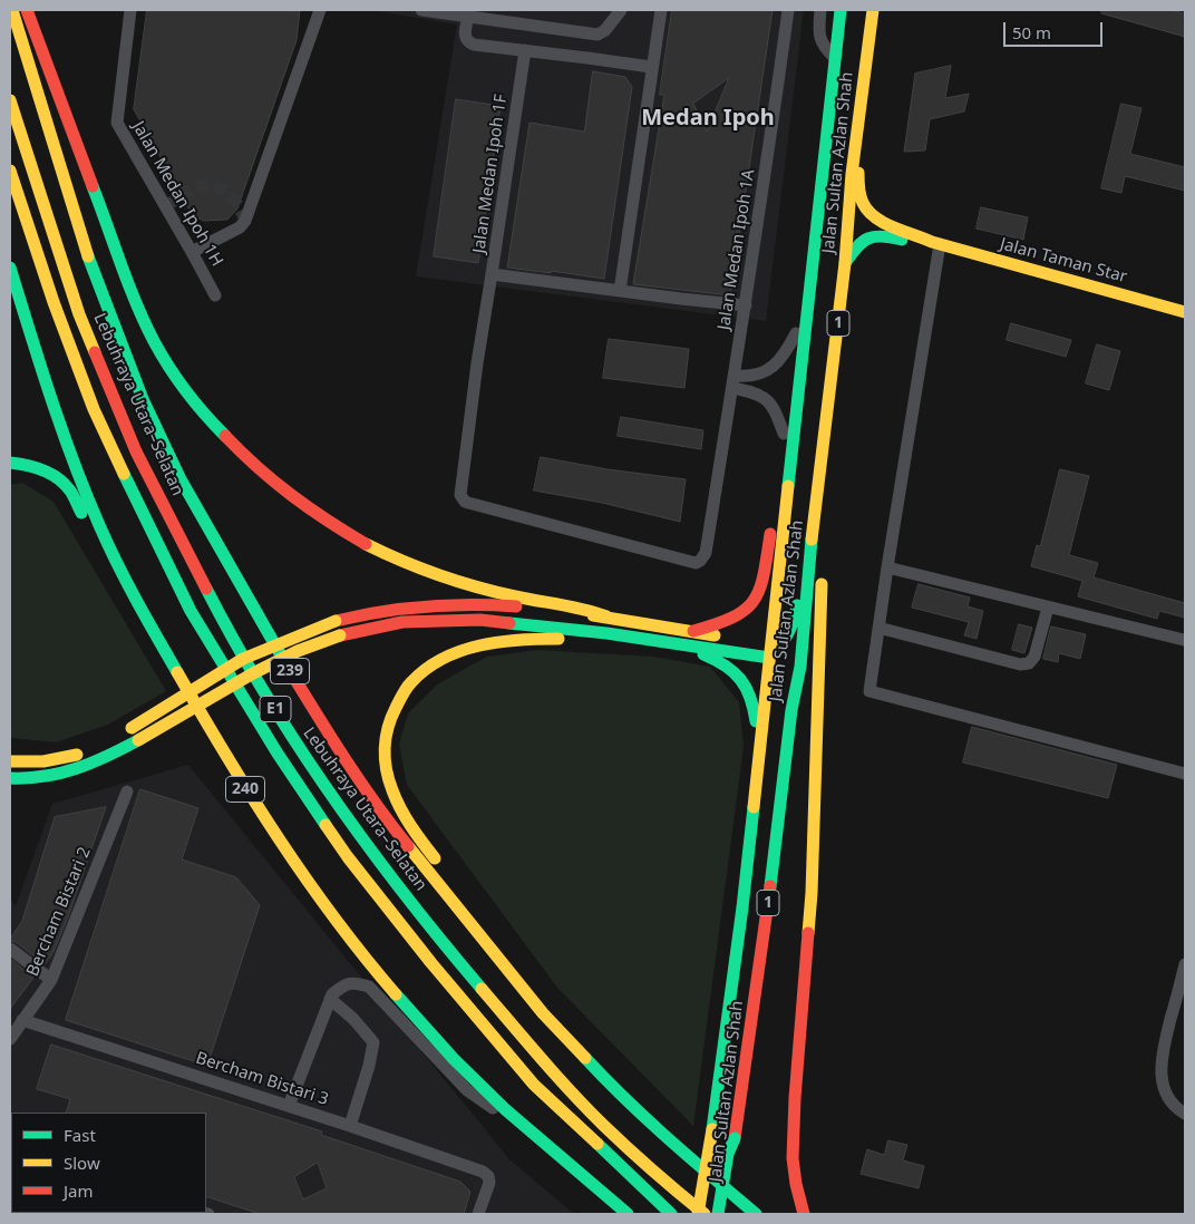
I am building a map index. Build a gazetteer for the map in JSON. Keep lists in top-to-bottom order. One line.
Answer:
{"streets":{"main road":["Jalan Sultan Azlan Shah","Jalan Taman Star","1","Lebuhraya Utara–Selatan","239","E1","240"],"street":["Jalan Medan Ipoh 1F","Jalan Medan Ipoh 1H","Jalan Medan Ipoh 1A","Bercham Bistari 2","Bercham Bistari 3"]},"crossings":[["Jalan Sultan Azlan Shah","Jalan Taman Star"],["Jalan Medan Ipoh 1F","Jalan Medan Ipoh 1A"],["Bercham Bistari 2","Bercham Bistari 3"]],"districts":["Medan Ipoh"],"legend":["Fast","Slow","Jam"],"scale_bar":"50 m"}
